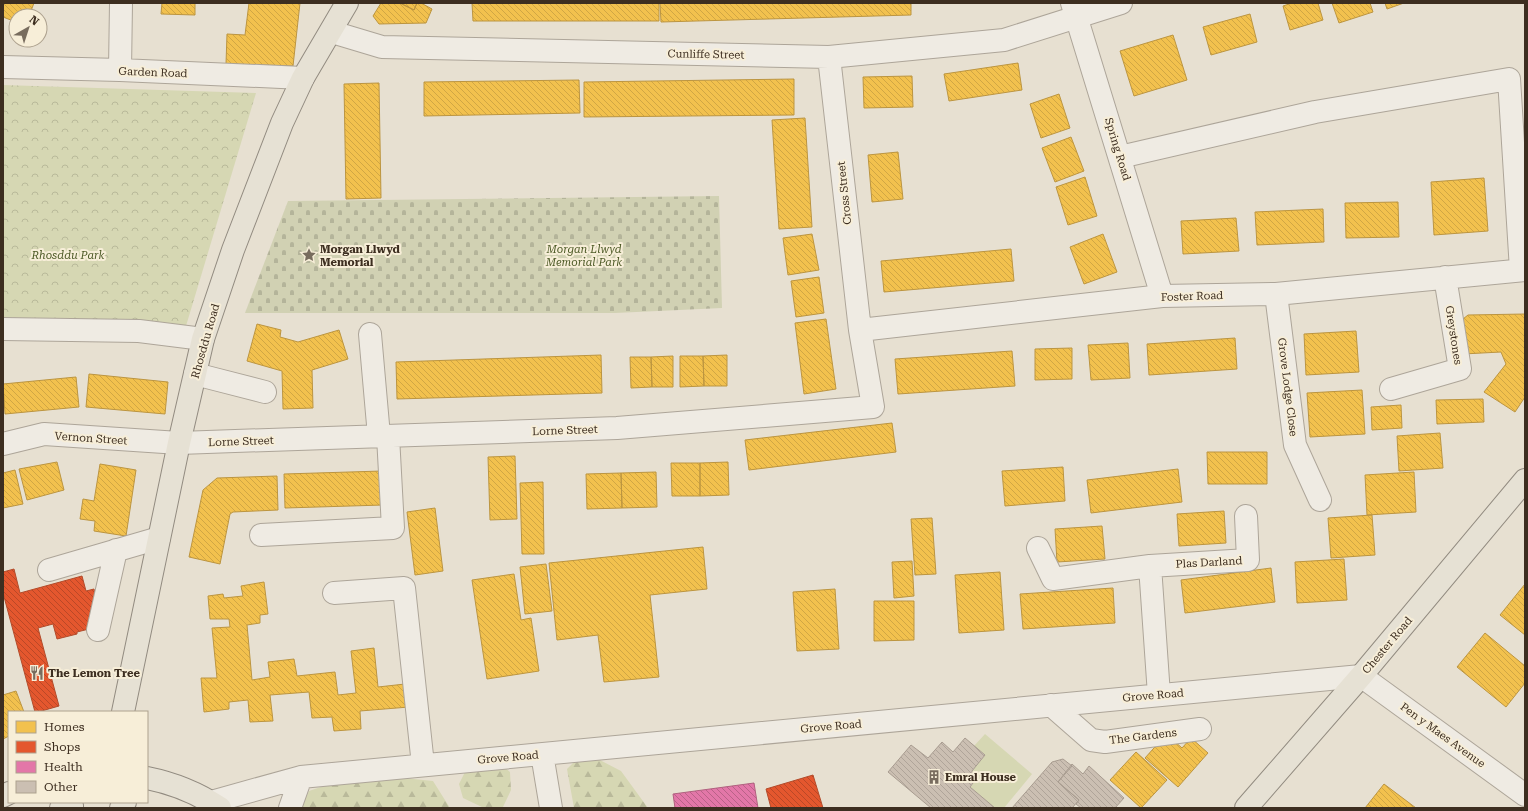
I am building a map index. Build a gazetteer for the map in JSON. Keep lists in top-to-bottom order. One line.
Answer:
{"streets":{"main road":["Rhosddu Road","Chester Road"],"street":["Cunliffe Street","Garden Road","Spring Road","Cross Street","Foster Road","Greystones","Grove Lodge Close","Lorne Street","Vernon Street","Plas Darland","Grove Road","Pen y Maes Avenue","The Gardens"]},"crossings":[["Cunliffe Street","Spring Road"],["Cunliffe Street","Cross Street"],["Cunliffe Street","Rhosddu Road"],["Garden Road","Rhosddu Road"],["Spring Road","Foster Road"],["Cross Street","Foster Road"],["Cross Street","Lorne Street"],["Foster Road","Greystones"],["Foster Road","Grove Lodge Close"],["Foster Road","Lorne Street"],["Rhosddu Road","Lorne Street"],["Rhosddu Road","Vernon Street"],["Lorne Street","Vernon Street"],["Chester Road","Grove Road"],["Chester Road","Pen y Maes Avenue"],["Grove Road","Pen y Maes Avenue"],["Grove Road","The Gardens"]],"parks":["Morgan Llwyd Memorial Park","Rhosddu Park"],"places":{"place":["Morgan Llwyd Memorial"],"restaurant":["The Lemon Tree"],"building":["Emral House"]},"legend":["Homes","Shops","Health","Other"],"north":"top right"}
